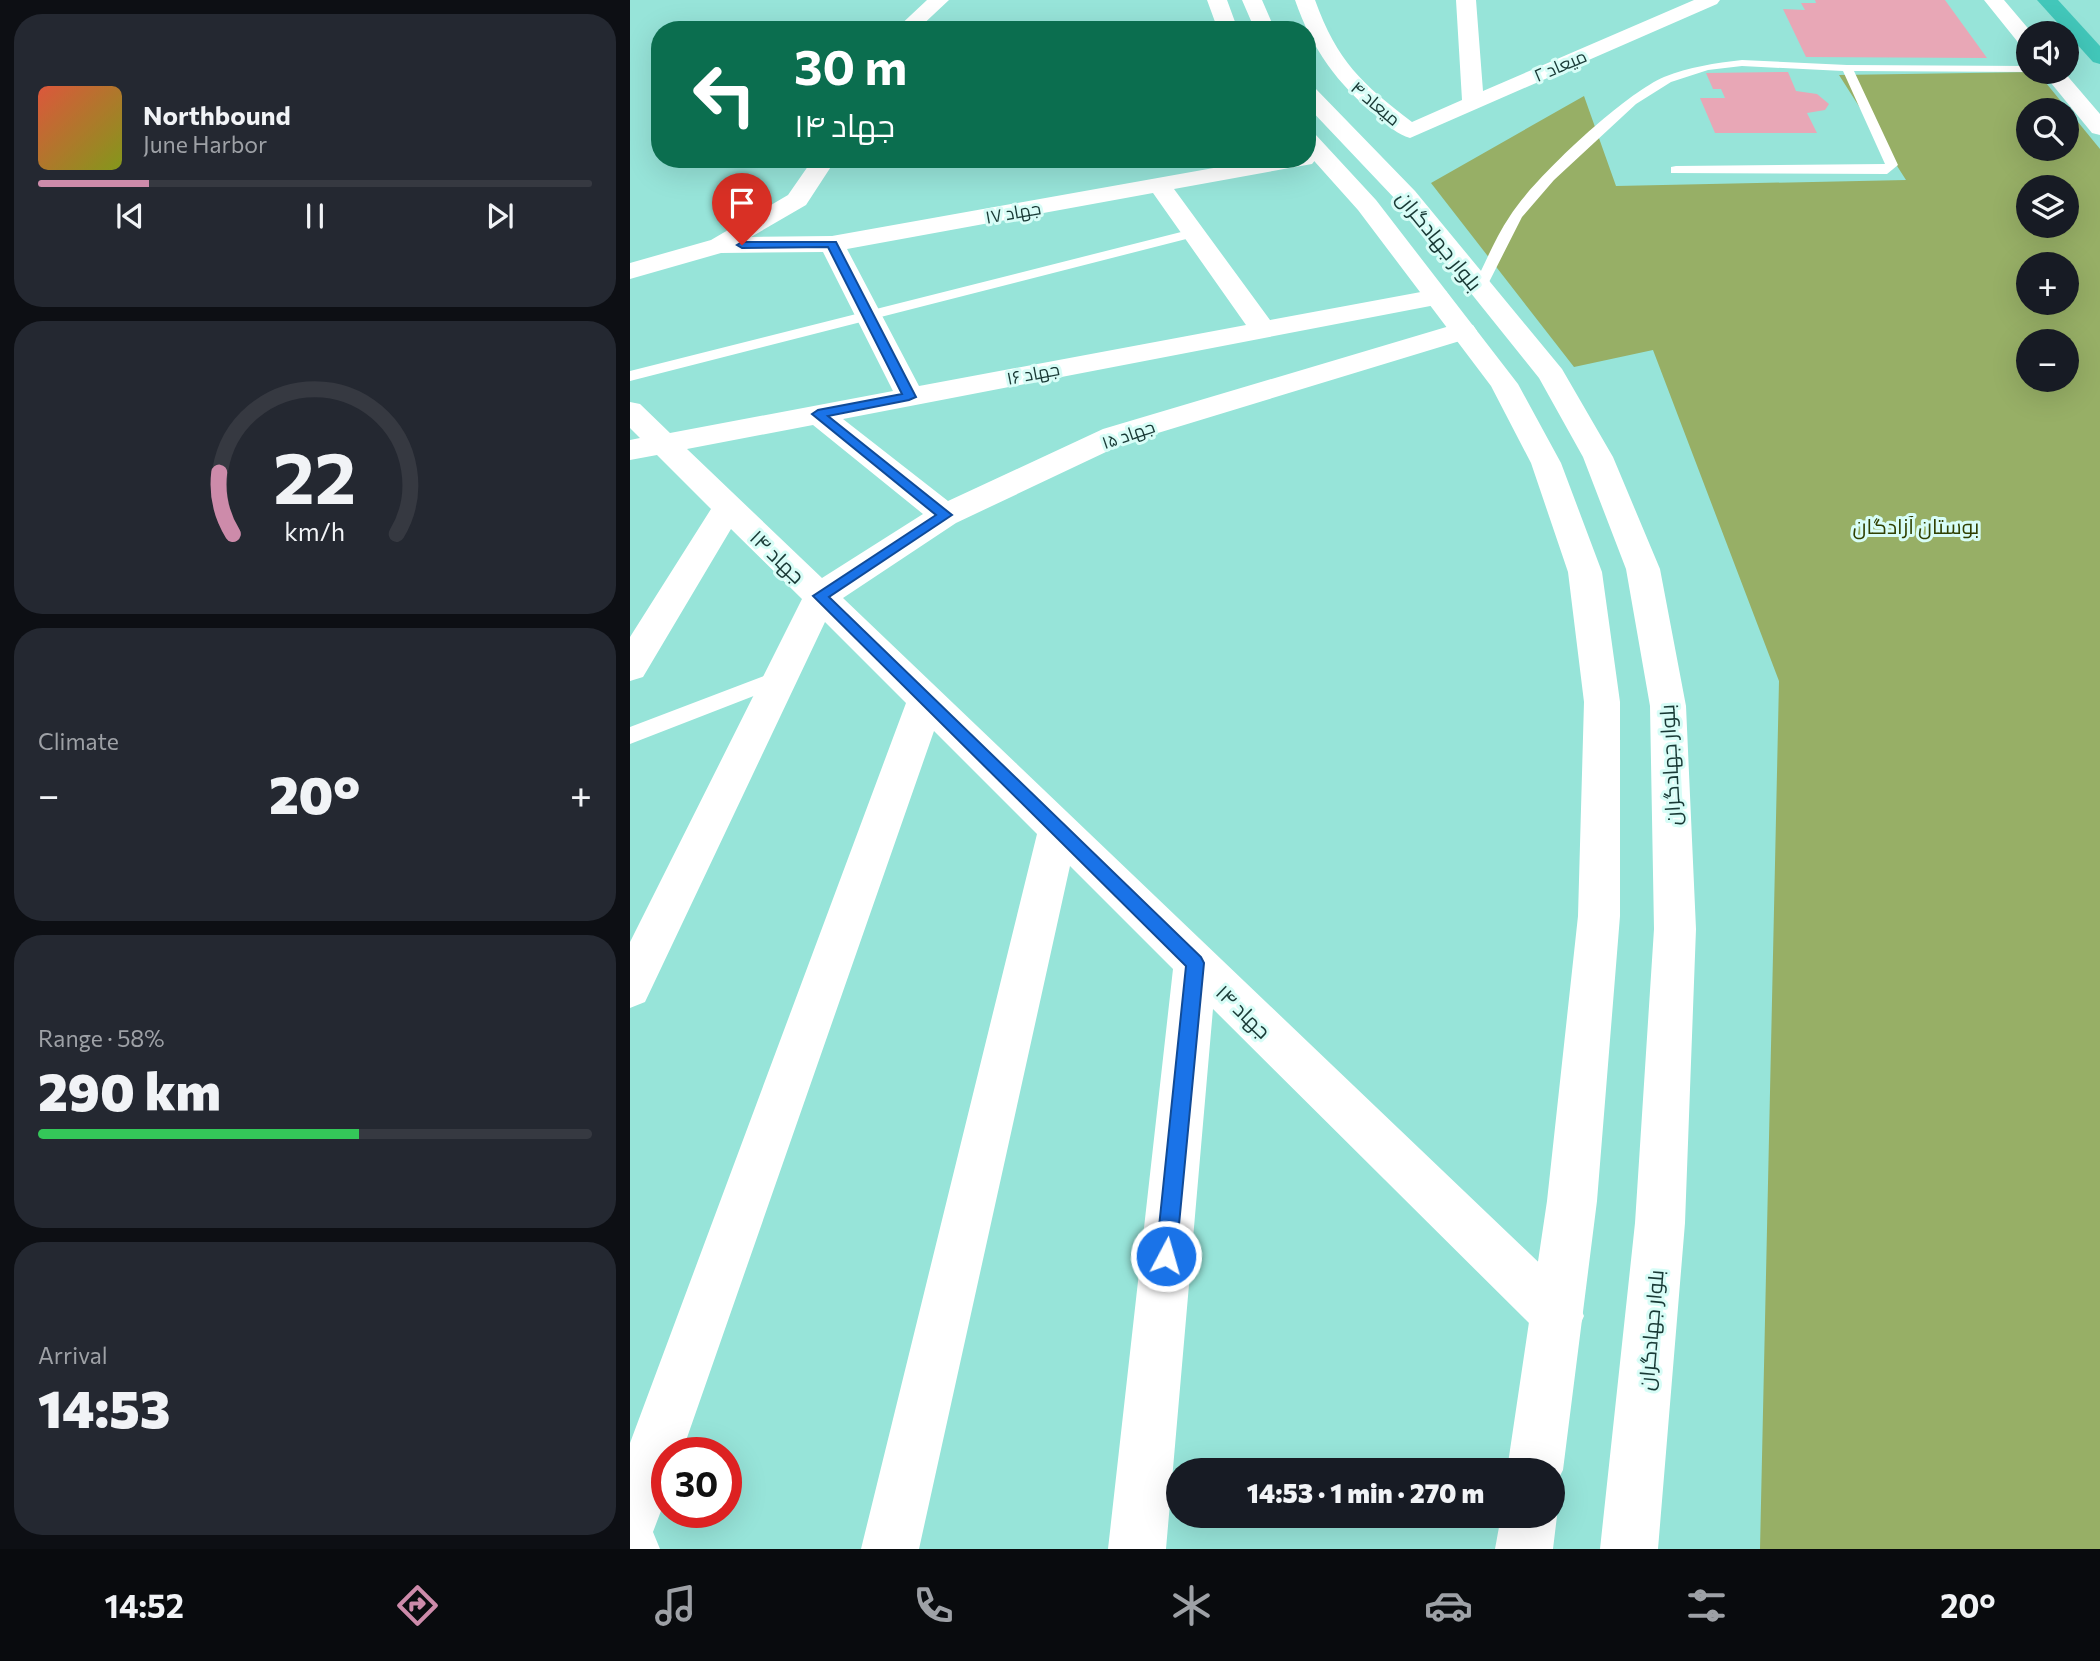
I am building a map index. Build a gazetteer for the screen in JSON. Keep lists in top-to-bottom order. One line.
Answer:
{"streets":{"street":["میعاد ۲","میعاد ۴","جهاد ۱۷","بلوار جهادگران","جهاد ۱۶","جهاد ۱۵","جهاد ۱۴"]},"crossings":[["میعاد ۲","میعاد ۴"],["بلوار جهادگران","جهاد ۱۶"],["بلوار جهادگران","جهاد ۱۵"],["بلوار جهادگران","جهاد ۱۴"],["جهاد ۱۶","جهاد ۱۴"],["جهاد ۱۵","جهاد ۱۴"]],"parks":["بوستان آزادگان"],"page":{"map_buttons":["+","−"],"turn":["30 m","جهاد ۱۴"],"song":["Northbound","June Harbor"],"tile":["Climate",["Range · 58%","290 km"],["Arrival","14:53"]],"heat":["−","20°","+"],"limit":"30","trip":"14:53 · 1 min · 270 m","tabs":["14:52","20°"],"gauge":["22","km/h"]}}
